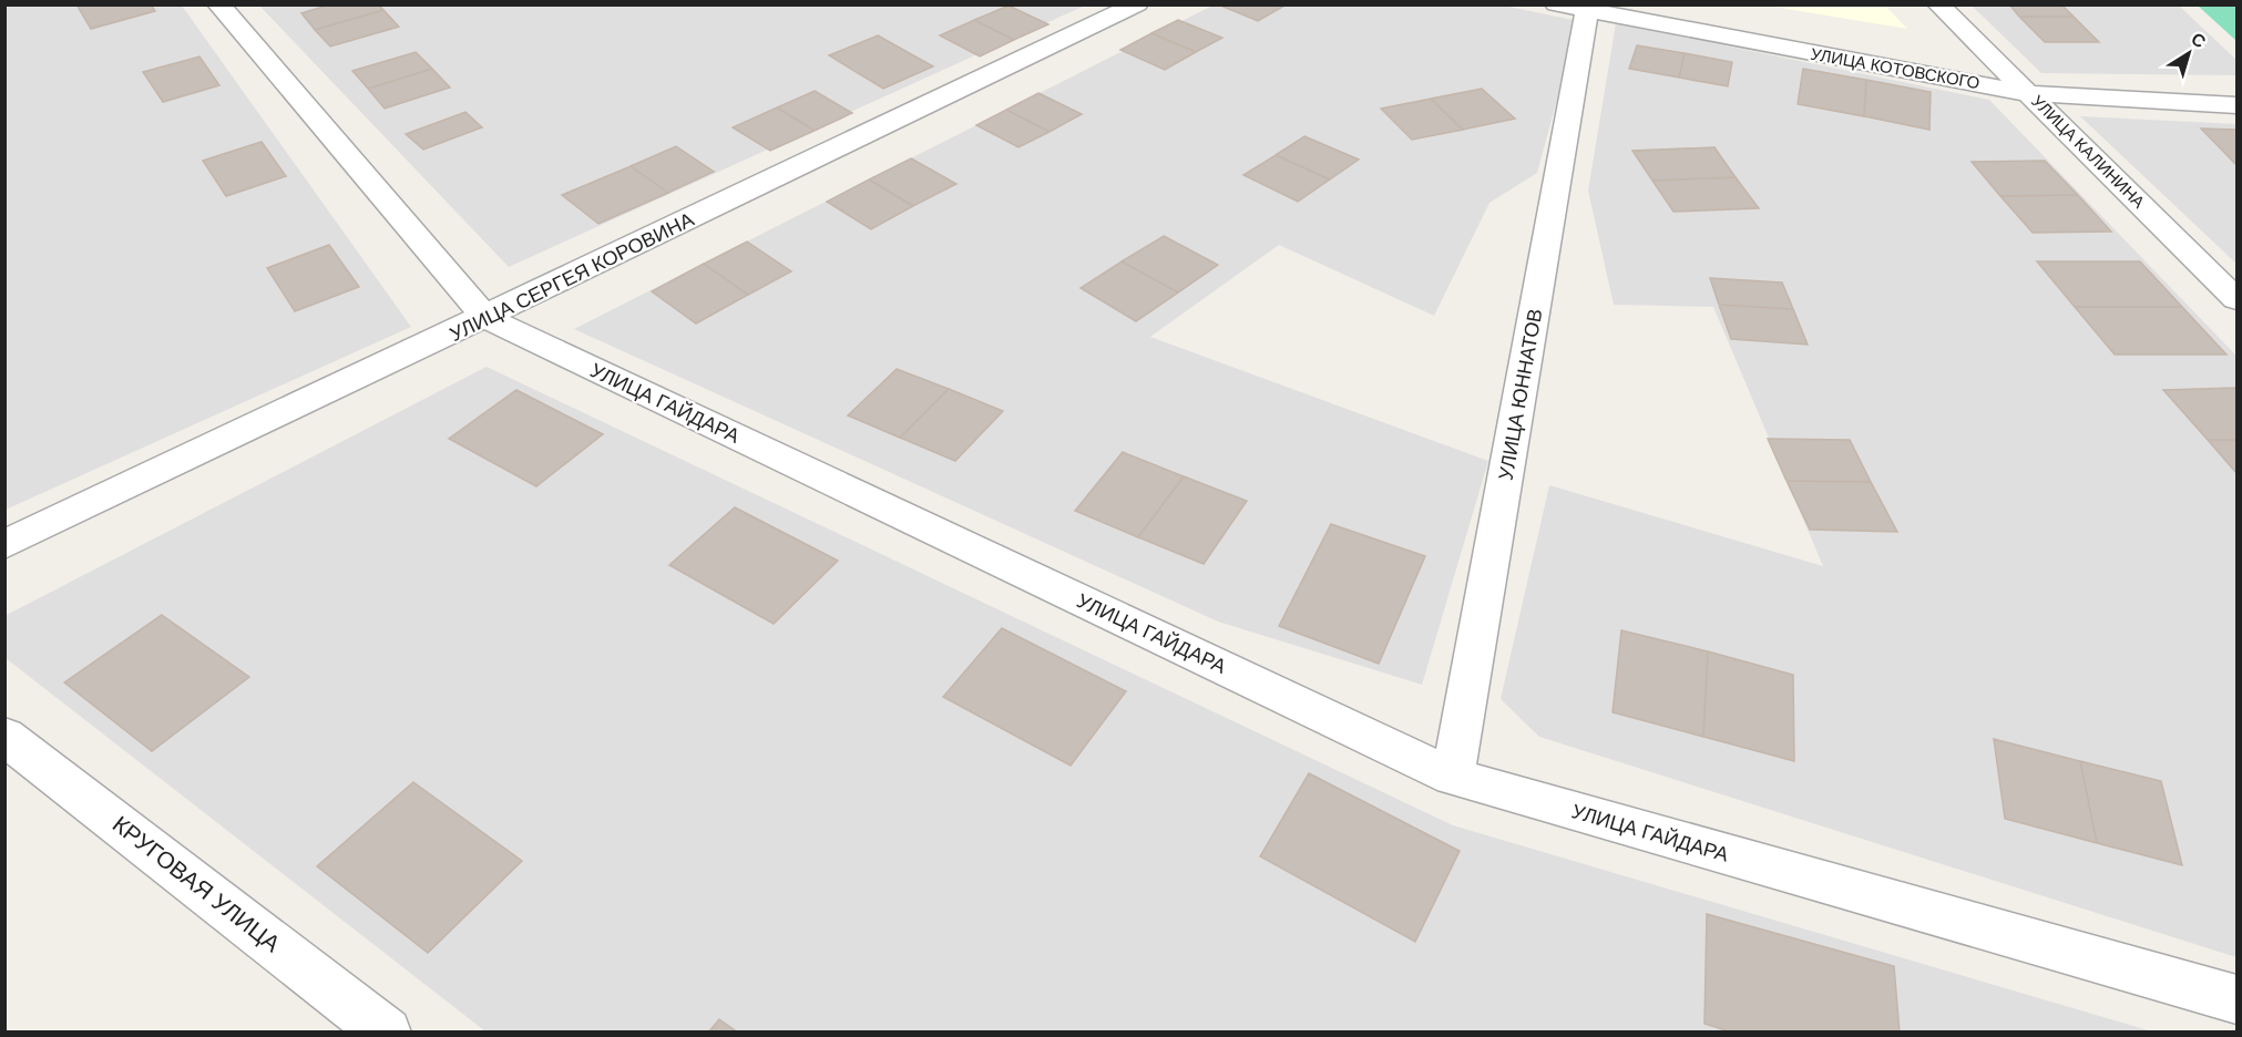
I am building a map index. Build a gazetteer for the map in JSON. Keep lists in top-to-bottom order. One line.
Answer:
{"streets":{"street":["УЛИЦА КОТОВСКОГО","УЛИЦА КАЛИНИНА","УЛИЦА СЕРГЕЯ КОРОВИНА","УЛИЦА ЮННАТОВ","УЛИЦА ГАЙДАРА","КРУГОВАЯ УЛИЦА"]},"crossings":[["УЛИЦА КОТОВСКОГО","УЛИЦА КАЛИНИНА"],["УЛИЦА КОТОВСКОГО","УЛИЦА ЮННАТОВ"],["УЛИЦА СЕРГЕЯ КОРОВИНА","УЛИЦА ГАЙДАРА"],["УЛИЦА ЮННАТОВ","УЛИЦА ГАЙДАРА"]],"north":"top right"}
